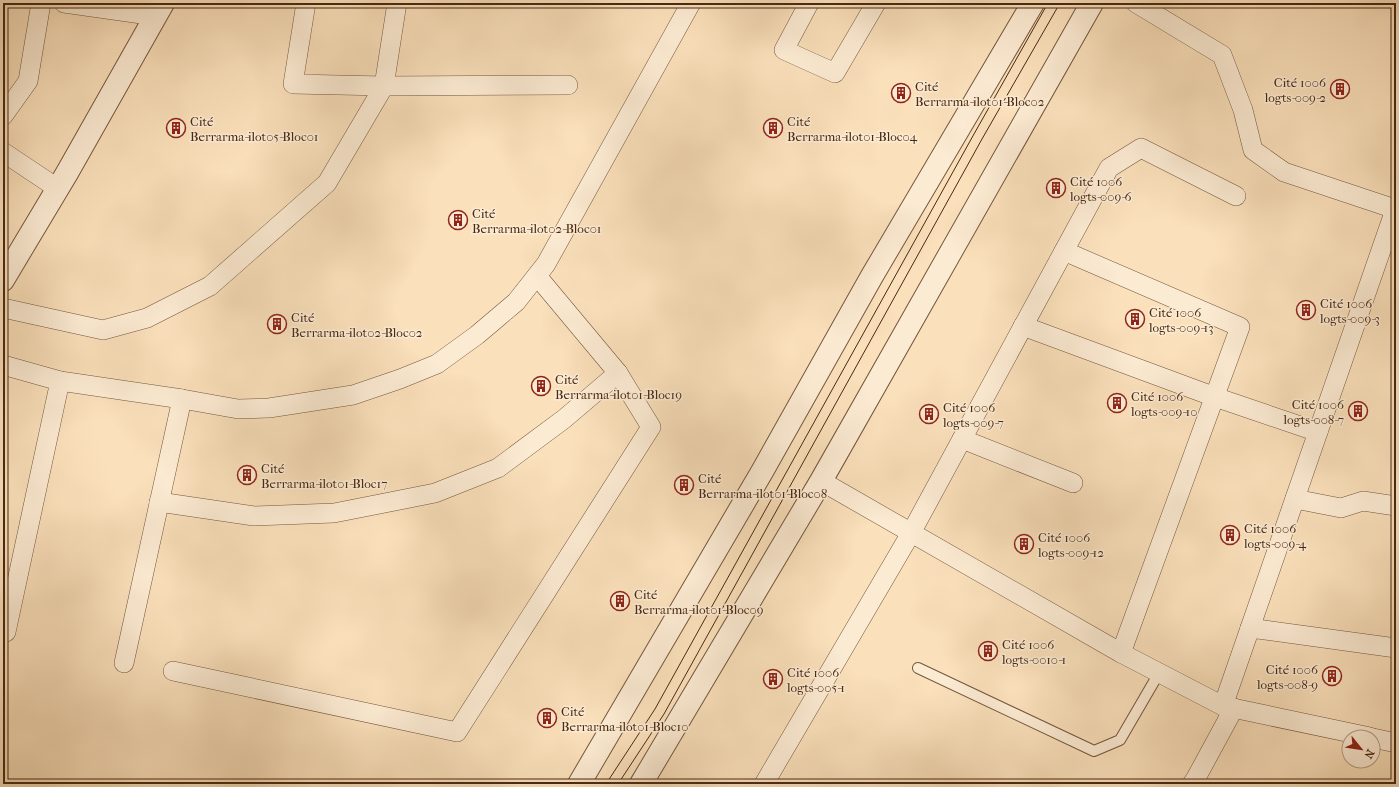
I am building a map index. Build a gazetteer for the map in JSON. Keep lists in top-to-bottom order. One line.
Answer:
{"places":{"building":["Cité 1006 logts-009-2","Cité Berrarma-ilot01-Bloc02","Cité Berrarma-ilot05-Bloc01","Cité Berrarma-ilot01-Bloc04","Cité 1006 logts-009-6","Cité Berrarma-ilot02-Bloc01","Cité 1006 logts-009-3","Cité 1006 logts-009-13","Cité Berrarma-ilot02-Bloc02","Cité Berrarma-ilot01-Bloc19","Cité 1006 logts-009-10","Cité 1006 logts-008-7","Cité 1006 logts-009-7","Cité Berrarma-ilot01-Bloc17","Cité Berrarma-ilot01-Bloc08","Cité 1006 logts-009-4","Cité 1006 logts-009-12","Cité Berrarma-ilot01-Bloc09","Cité 1006 logts-0010-1","Cité 1006 logts-008-9","Cité 1006 logts-005-1","Cité Berrarma-ilot01-Bloc10"]},"north":"bottom right"}
